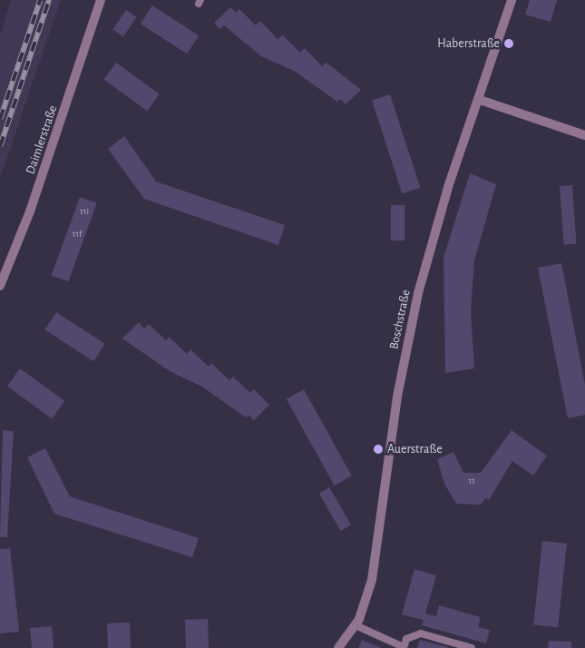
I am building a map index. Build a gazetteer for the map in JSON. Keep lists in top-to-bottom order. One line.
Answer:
{"streets":{"street":["Daimlerstraße","Boschstraße"]},"places":["Haberstraße","Auerstraße"],"house_numbers":["11i","11f","11"]}
